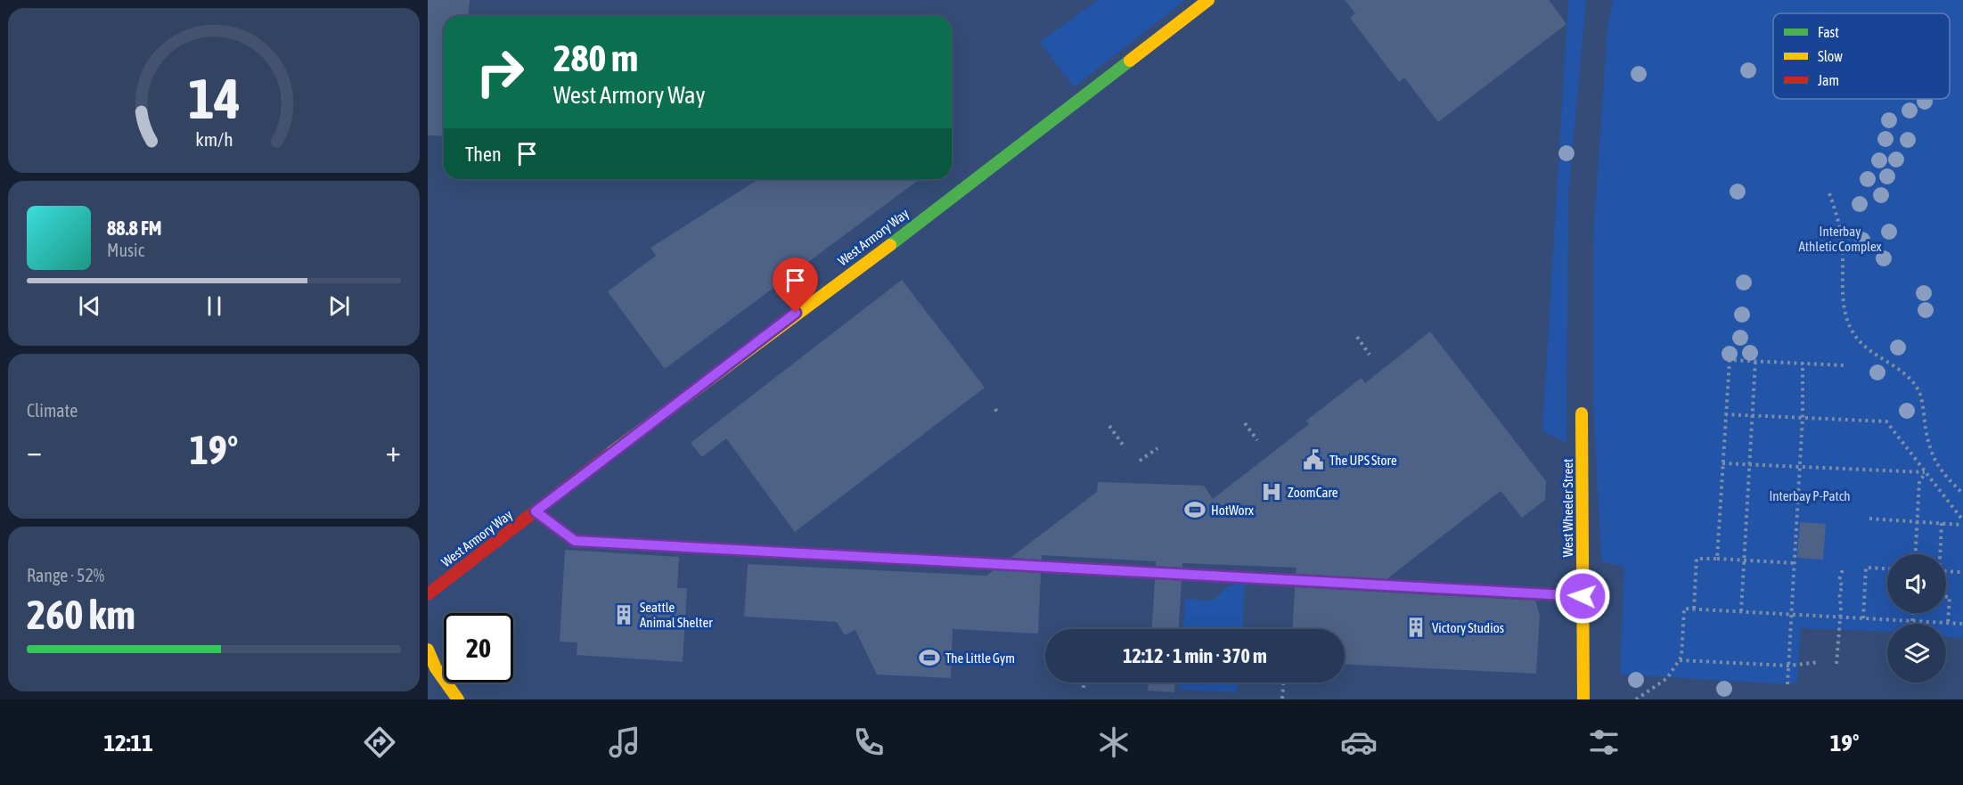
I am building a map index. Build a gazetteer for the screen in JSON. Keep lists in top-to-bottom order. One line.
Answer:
{"streets":{"street":["West Armory Way","West Wheeler Street"]},"parks":["Interbay Athletic Complex","Interbay P-Patch"],"places":{"public building":["The UPS Store"],"hospital":["ZoomCare"],"sports":["HotWorx","The Little Gym"],"building":["Seattle Animal Shelter","Victory Studios"]},"legend":["Fast","Slow","Jam"],"page":{"turn":["280 m","West Armory Way"],"then":"Then","song":["88.8 FM","Music"],"tile":["Climate",["Range · 52%","260 km"]],"heat":["−","19°","+"],"limit":"20","trip":"12:12 · 1 min · 370 m","tabs":["12:11","19°"],"gauge":["14","km/h"]}}
